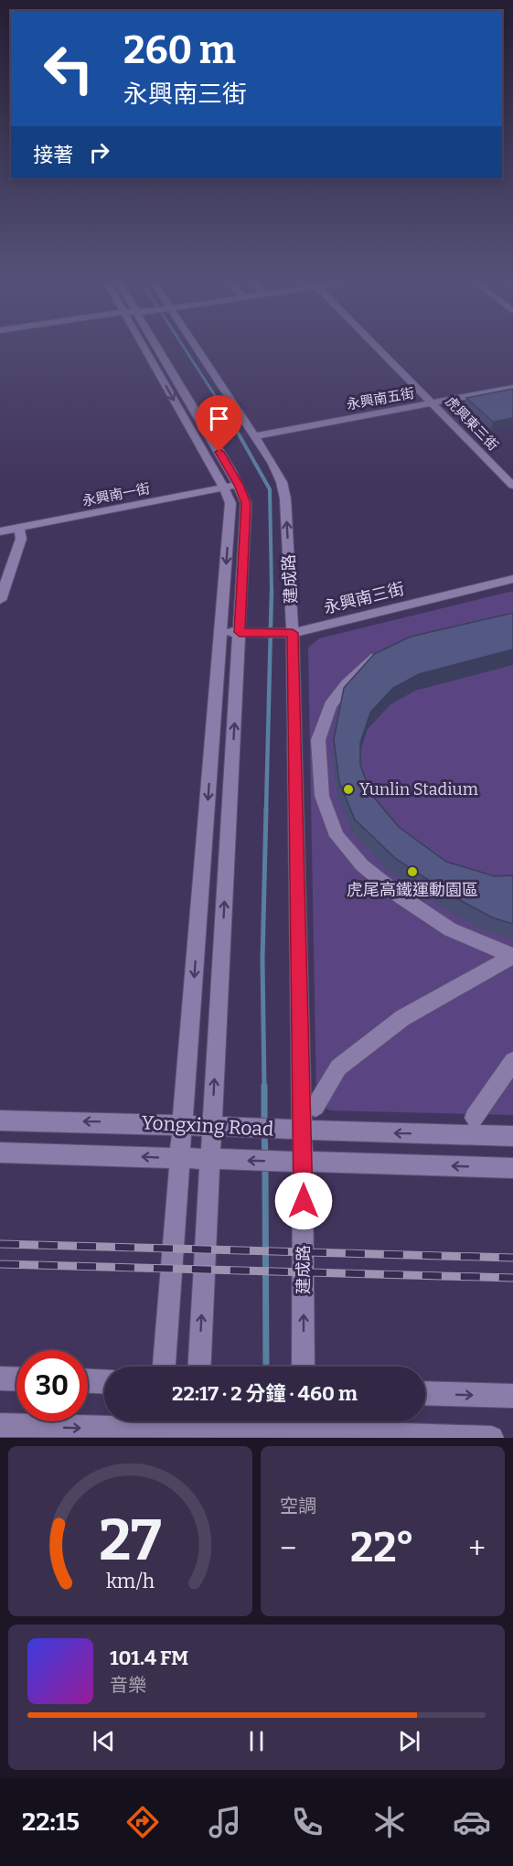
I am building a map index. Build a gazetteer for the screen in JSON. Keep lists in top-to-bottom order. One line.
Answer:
{"streets":{"street":["永興南五街","虎興東三街","永興南一街","建成路","永興南三街","Yongxing Road"]},"crossings":[["永興南五街","虎興東三街"],["永興南五街","建成路"],["建成路","永興南三街"],["建成路","Yongxing Road"]],"one_way":["Yongxing Road"],"places":["Yunlin Stadium","虎尾高鐵運動園區"],"page":{"turn":["260 m","永興南三街"],"then":"接著","limit":"30","trip":"22:17 · 2 分鐘 · 460 m","tile":"空調","heat":["−","22°","+"],"song":["101.4 FM","音樂"],"tabs":"22:15","gauge":["27","km/h"]}}
